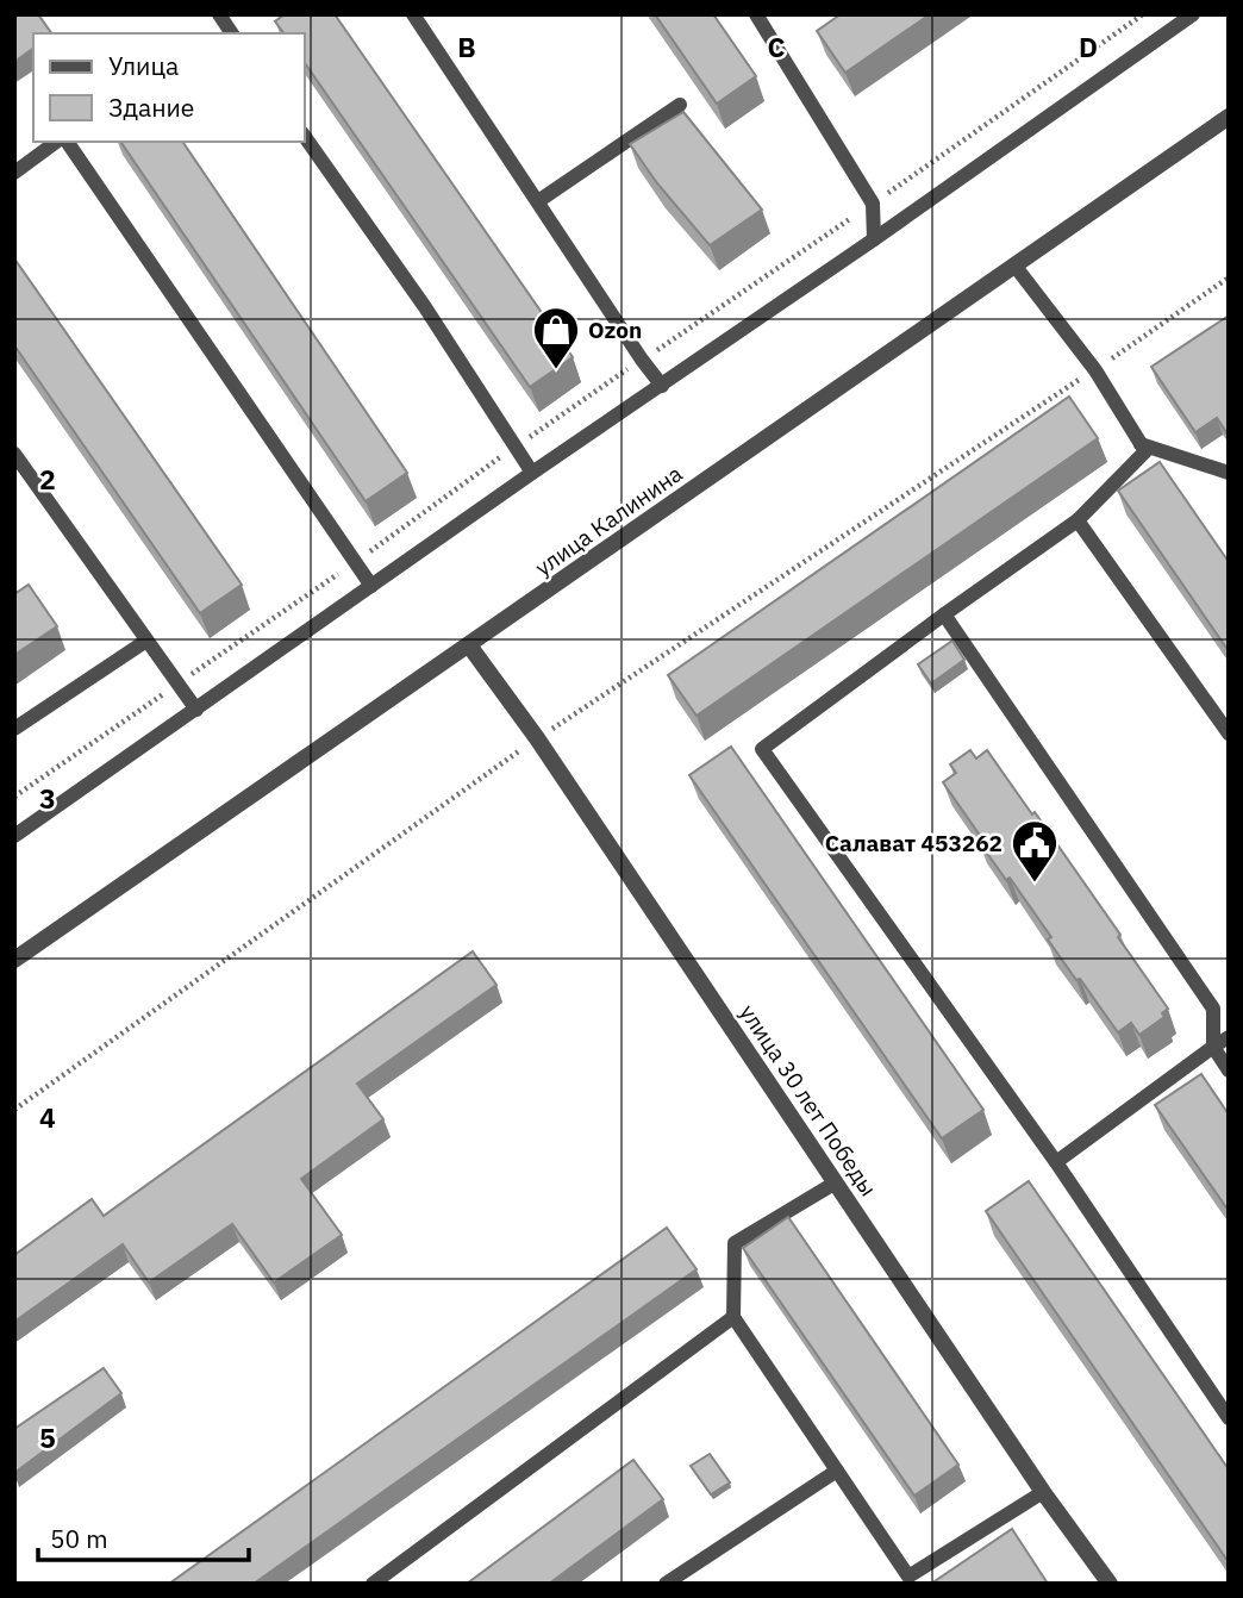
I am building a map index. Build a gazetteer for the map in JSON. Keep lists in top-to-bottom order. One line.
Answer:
{"streets":{"street":["улица Калинина","улица 30 лет Победы"]},"crossings":[["улица Калинина","улица 30 лет Победы"]],"places":{"shop":["Ozon"],"public building":["Салават 453262"]},"legend":["Улица","Здание"],"scale_bar":"50 m","grid":{"columns":["B","C","D"],"rows":["2","3","4","5"]}}
